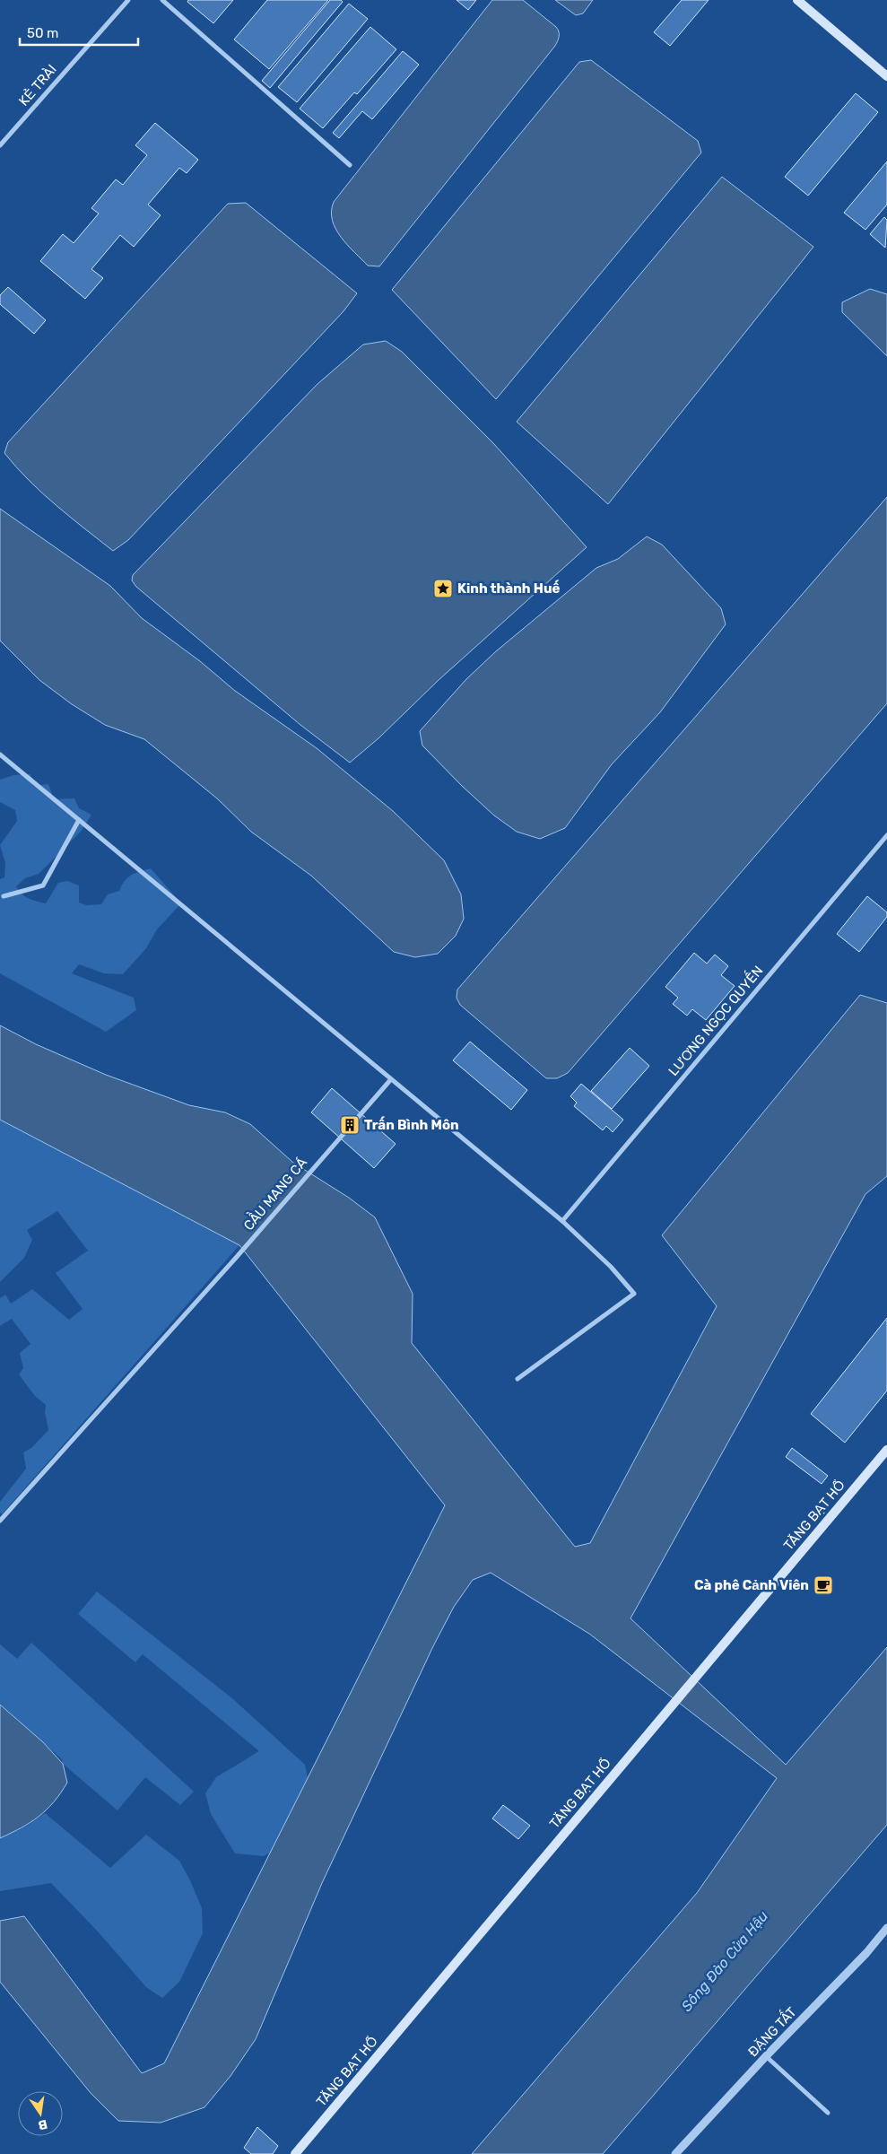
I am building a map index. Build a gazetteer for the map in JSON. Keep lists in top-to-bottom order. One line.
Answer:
{"streets":{"main road":["TĂNG BẠT HỔ"],"street":["KẺ TRÀI","LƯƠNG NGỌC QUYẾN","CẦU MANG CÁ","ĐẶNG TẤT"]},"water":["Sông Đào Cửa Hậu"],"places":{"place":["Kinh thành Huế"],"building":["Trấn Bình Môn"],"cafe":["Cà phê Cảnh Viên"]},"scale_bar":"50 m","north":"bottom"}
